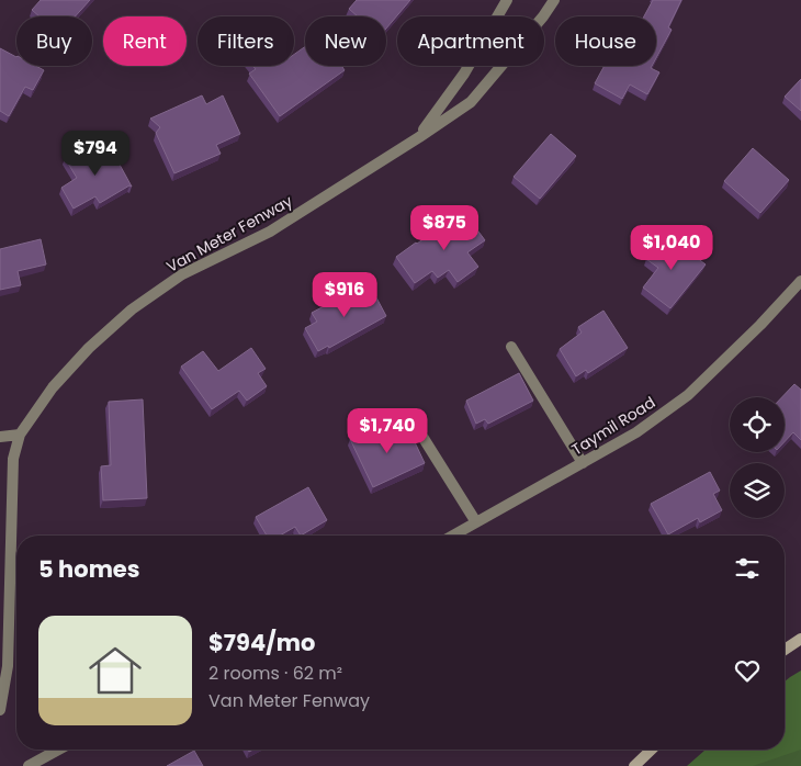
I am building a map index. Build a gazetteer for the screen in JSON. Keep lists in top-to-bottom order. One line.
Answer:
{"streets":{"street":["Van Meter Fenway","Taymil Road"]},"page":{"chip":["Buy","Rent","Filters","New","Apartment","House"],"price":["$794","$875","$1,040","$916","$1,740"],"heading":"5 homes","list":[{"name":"$794/mo","note":"2 rooms · 62 m² · Van Meter Fenway"}]}}
